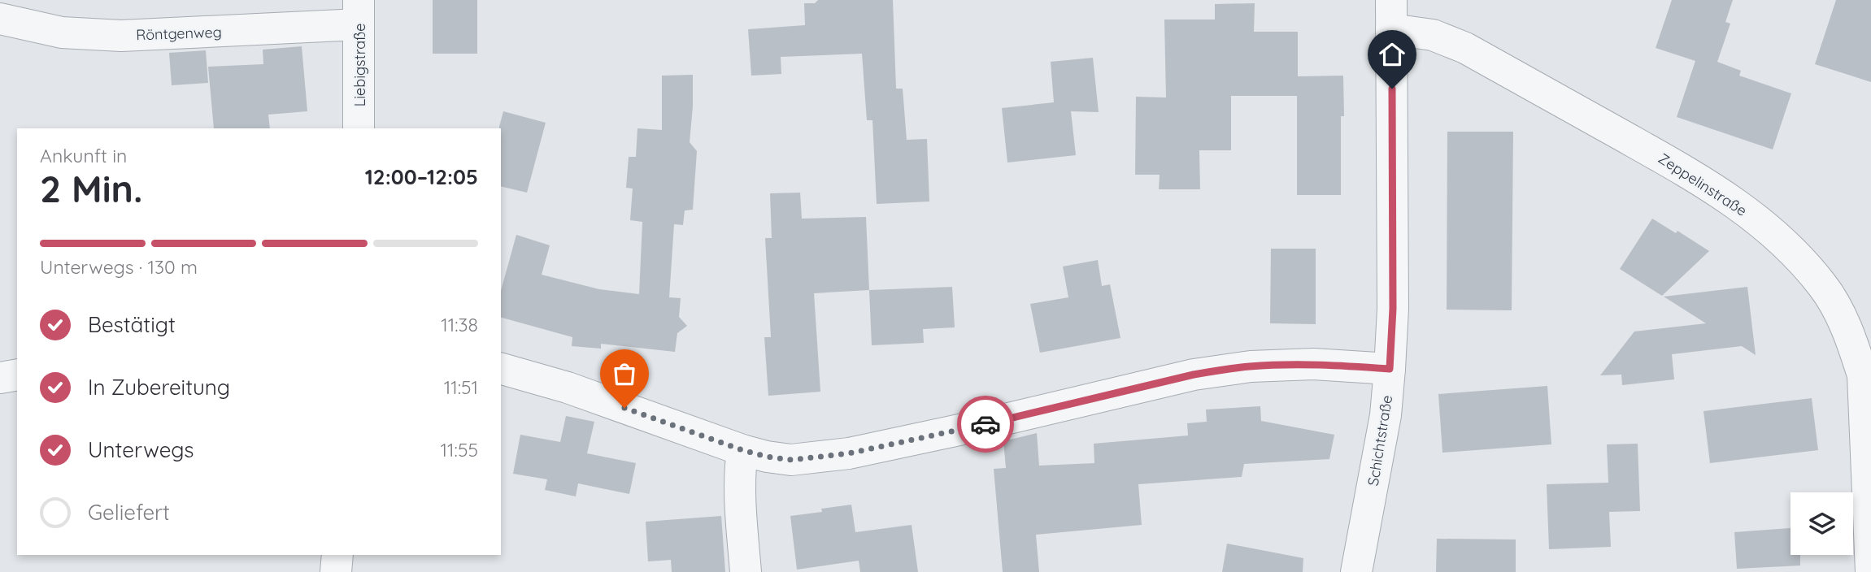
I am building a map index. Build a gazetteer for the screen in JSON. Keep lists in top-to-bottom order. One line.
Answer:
{"streets":{"street":["Röntgenweg","Liebigstraße","Zeppelinstraße","Schichtstraße"]},"crossings":[["Röntgenweg","Liebigstraße"],["Zeppelinstraße","Schichtstraße"]],"page":{"heading":["2 Min.","Ankunft in","12:00–12:05"],"bar":"Unterwegs · 130 m","list":[["Bestätigt","11:38"],["In Zubereitung","11:51"],["Unterwegs","11:55"],"Geliefert"]}}
